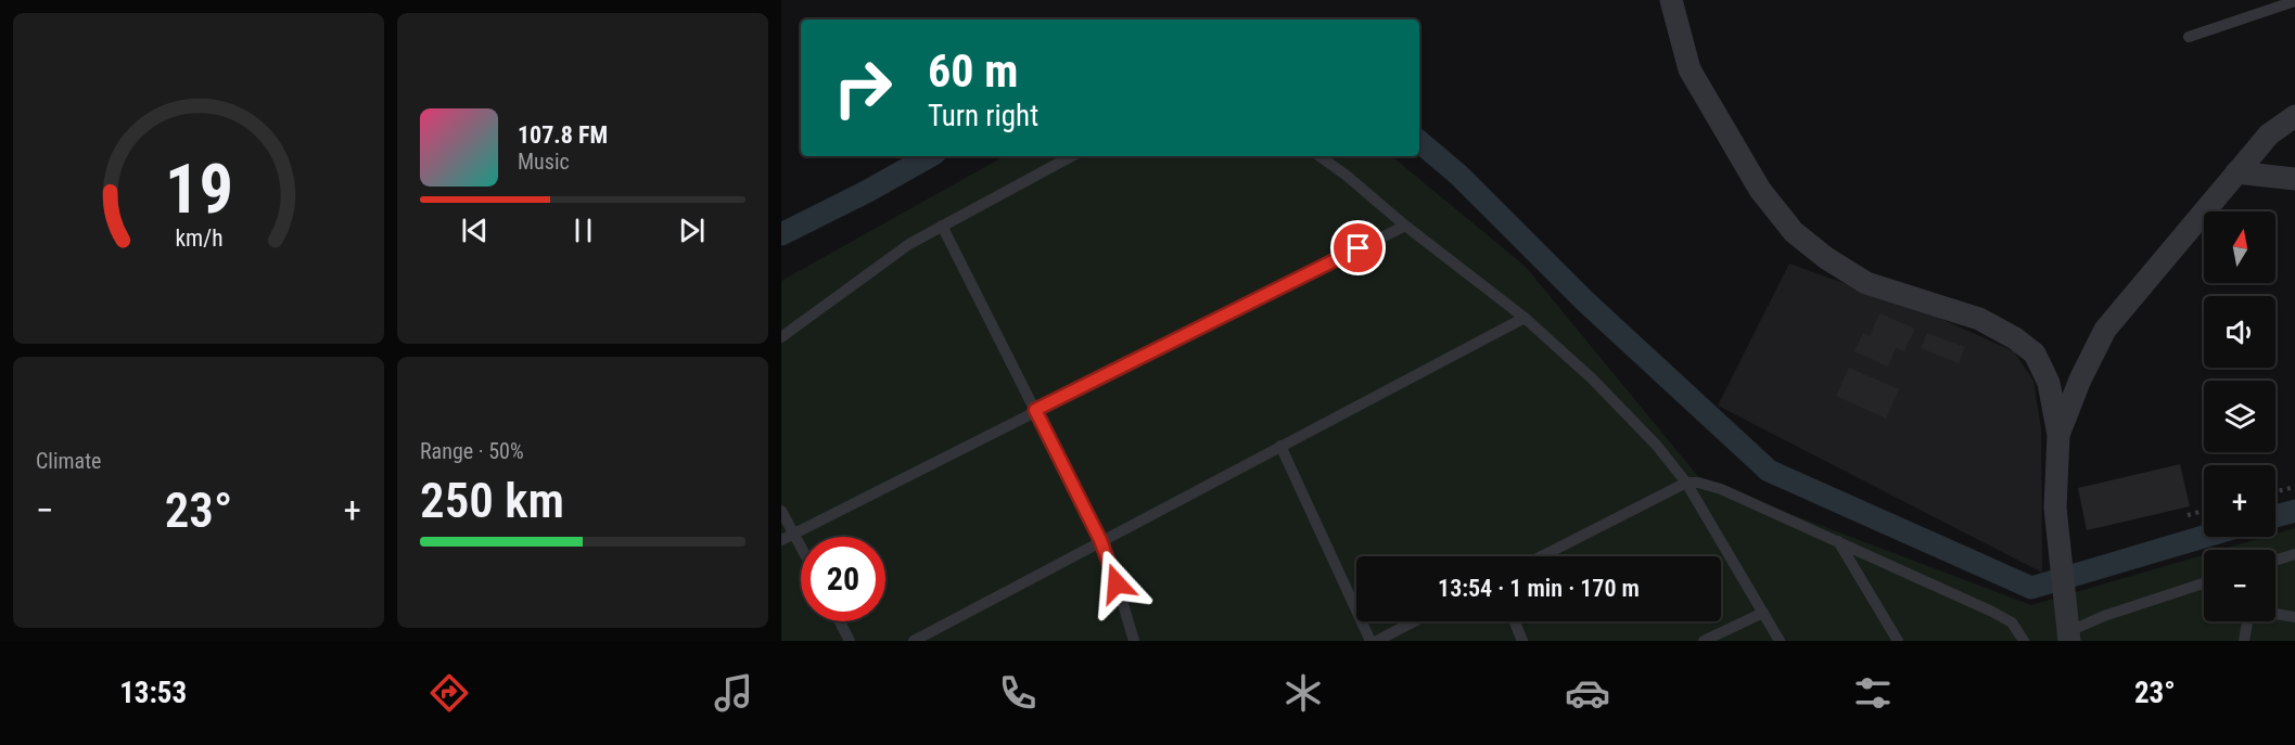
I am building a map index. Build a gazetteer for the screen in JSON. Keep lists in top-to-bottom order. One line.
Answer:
{"north":"top","page":{"turn":["60 m","Turn right"],"song":["107.8 FM","Music"],"map_buttons":["+","−"],"tile":["Climate",["Range · 50%","250 km"]],"heat":["−","23°","+"],"limit":"20","trip":"13:54 · 1 min · 170 m","tabs":["13:53","23°"],"gauge":["19","km/h"]}}
